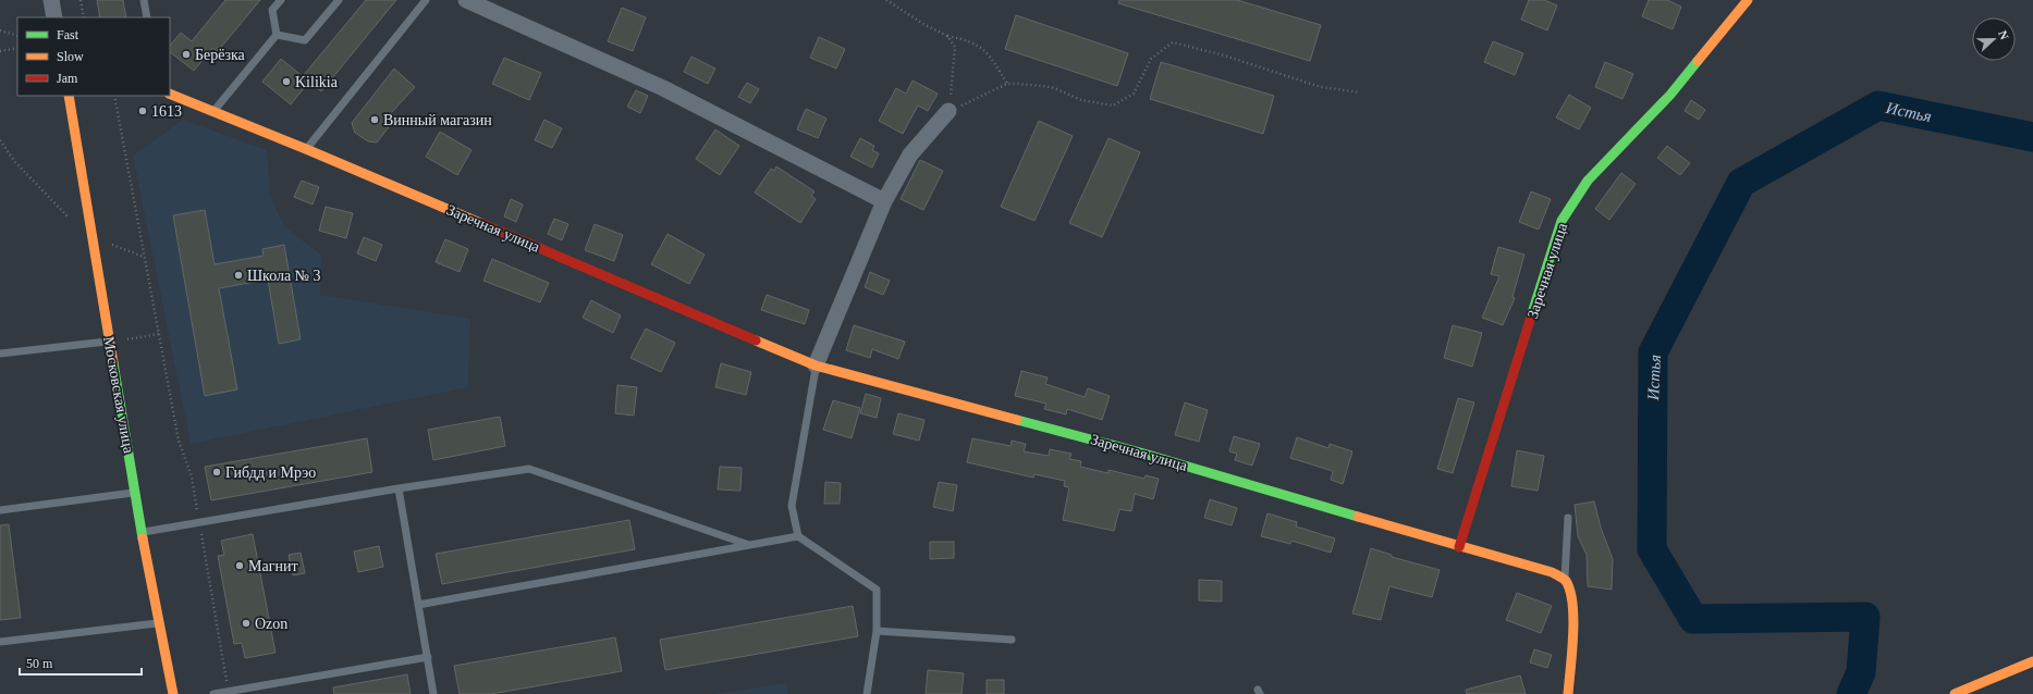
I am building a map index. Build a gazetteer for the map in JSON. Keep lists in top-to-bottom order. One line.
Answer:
{"streets":{"main road":["Заречная улица","Московская улица"]},"water":["Истья"],"places":["Берёзка","Kilikia","1613","Винный магазин","Школа № 3","Гибдд и Мрэо","Магнит","Ozon"],"legend":["Fast","Slow","Jam"],"scale_bar":"50 m","north":"right"}
